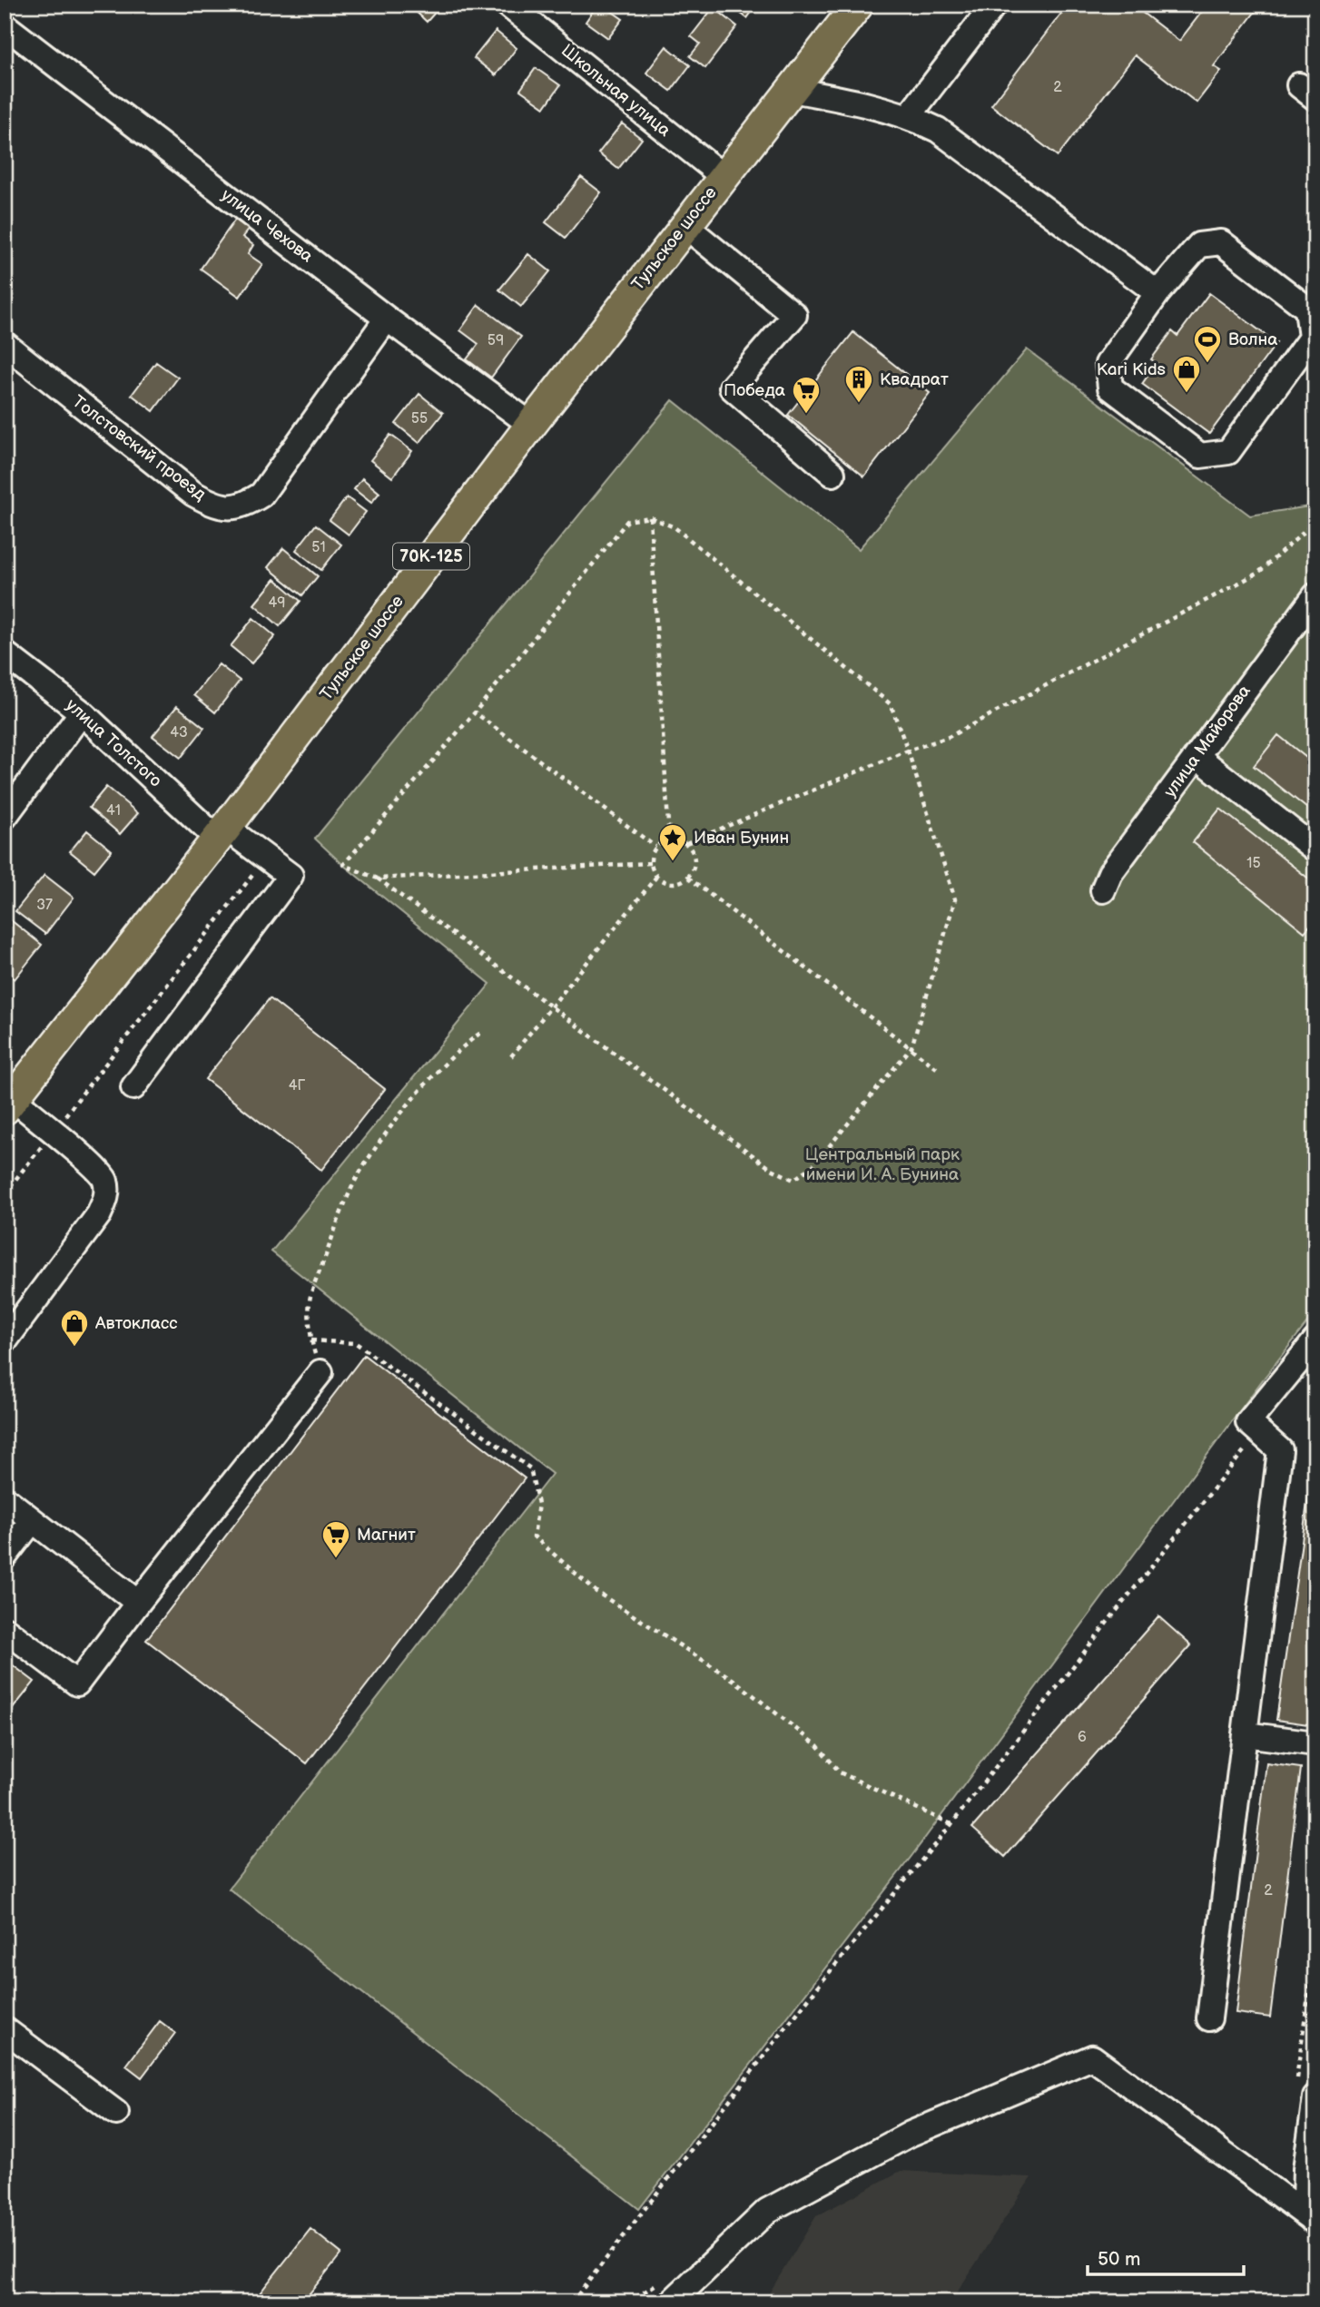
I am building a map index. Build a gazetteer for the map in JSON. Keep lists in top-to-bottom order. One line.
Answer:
{"streets":{"main road":["Тульское шоссе","70К-125"],"street":["Школьная улица","улица Чехова","Толстовский проезд","улица Майорова","улица Толстого"]},"crossings":[["Школьная улица","Тульское шоссе"],["улица Чехова","Тульское шоссе"],["улица Чехова","Толстовский проезд"],["Тульское шоссе","улица Толстого"]],"parks":["Центральный парк имени И. А. Бунина"],"places":{"sports":["Волна"],"shop":["Kari Kids","Автокласс"],"building":["Квадрат"],"supermarket":["Победа","Магнит"],"place":["Иван Бунин"]},"house_numbers":["2","59","55","51","49","43","41","15","37","4Г","6","2"],"scale_bar":"50 m"}
